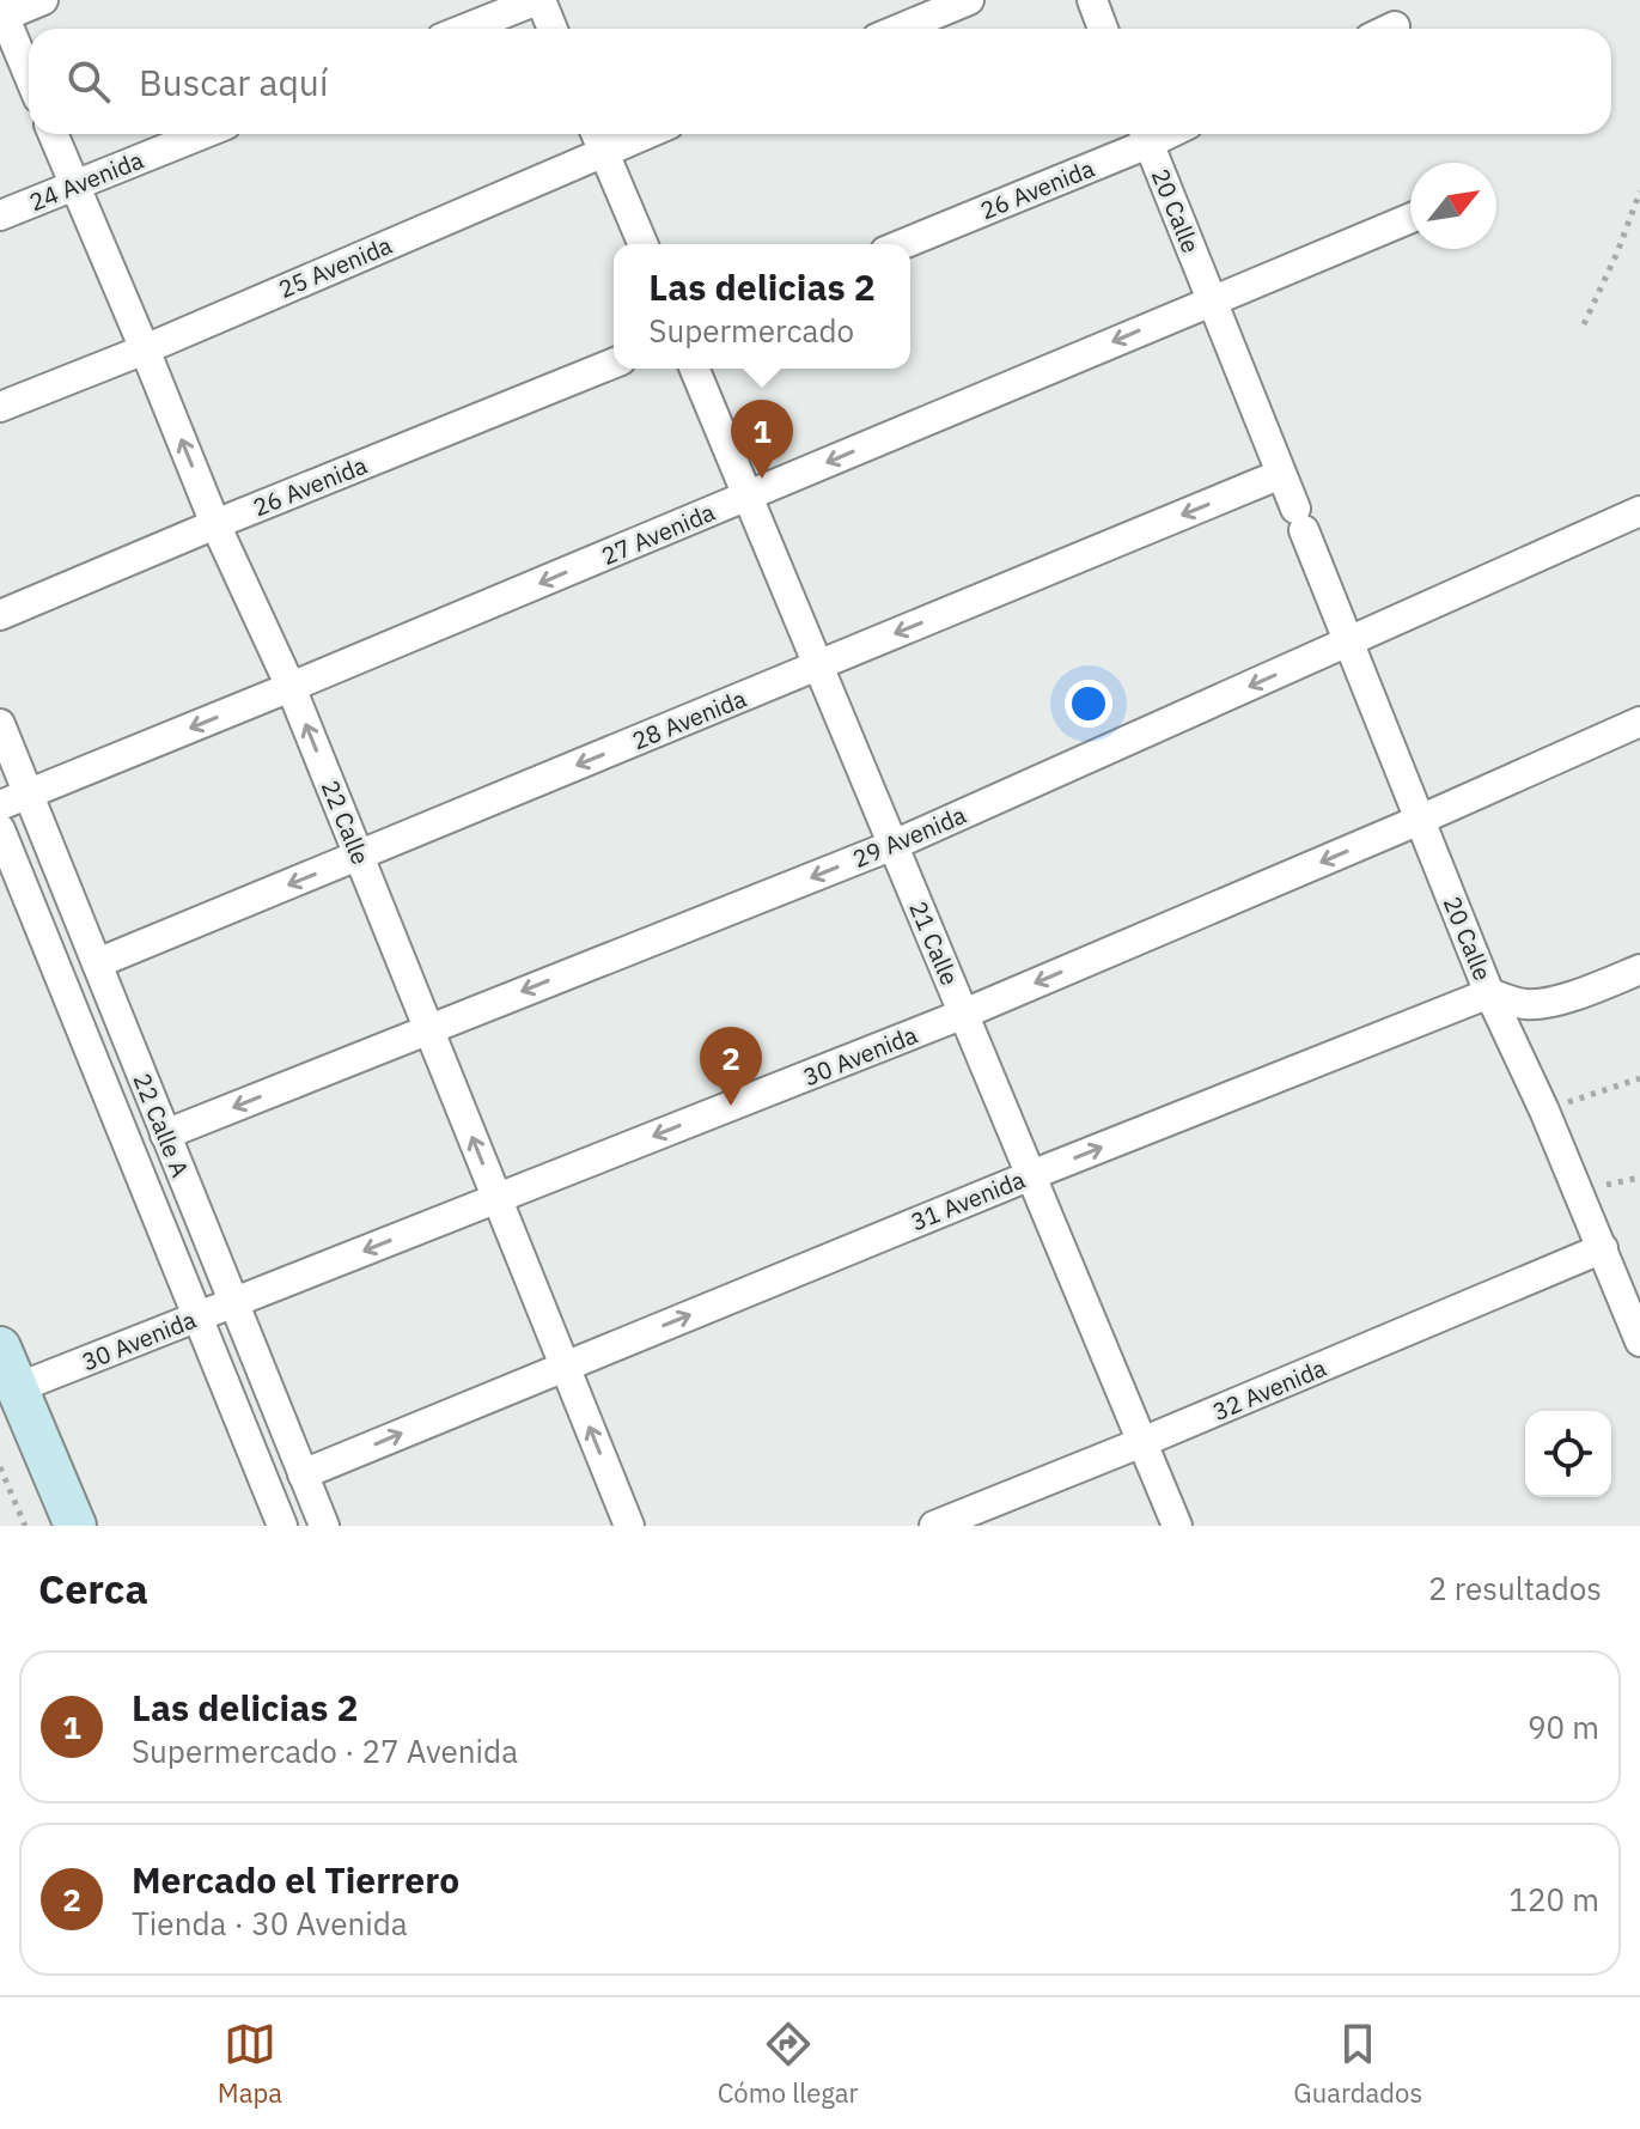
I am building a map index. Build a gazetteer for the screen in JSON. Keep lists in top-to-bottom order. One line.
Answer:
{"streets":{"street":["24 Avenida","26 Avenida","20 Calle","25 Avenida","27 Avenida","28 Avenida","22 Calle","29 Avenida","21 Calle","30 Avenida","22 Calle A","31 Avenida","32 Avenida"]},"crossings":[["24 Avenida","22 Calle"],["26 Avenida","20 Calle"],["26 Avenida","22 Calle"],["20 Calle","27 Avenida"],["20 Calle","28 Avenida"],["20 Calle","29 Avenida"],["20 Calle","30 Avenida"],["20 Calle","31 Avenida"],["20 Calle","32 Avenida"],["25 Avenida","22 Calle"],["27 Avenida","22 Calle"],["27 Avenida","21 Calle"],["27 Avenida","22 Calle A"],["28 Avenida","22 Calle"],["28 Avenida","21 Calle"],["28 Avenida","22 Calle A"],["22 Calle","29 Avenida"],["22 Calle","30 Avenida"],["22 Calle","31 Avenida"],["29 Avenida","21 Calle"],["29 Avenida","22 Calle A"],["21 Calle","30 Avenida"],["21 Calle","31 Avenida"],["21 Calle","32 Avenida"],["30 Avenida","22 Calle A"],["22 Calle A","31 Avenida"]],"one_way":["27 Avenida","28 Avenida","22 Calle","29 Avenida","30 Avenida","31 Avenida"],"north":"top right","page":{"search":"Buscar aquí","popup":["Las delicias 2","Supermercado"],"pins":["1","2"],"heading":["Cerca","2 resultados"],"list":[{"mark":"1","name":"Las delicias 2","note":"Supermercado · 27 Avenida","value":"90 m"},{"mark":"2","name":"Mercado el Tierrero","note":"Tienda · 30 Avenida","value":"120 m"}],"nav":["Mapa","Cómo llegar","Guardados"]}}
